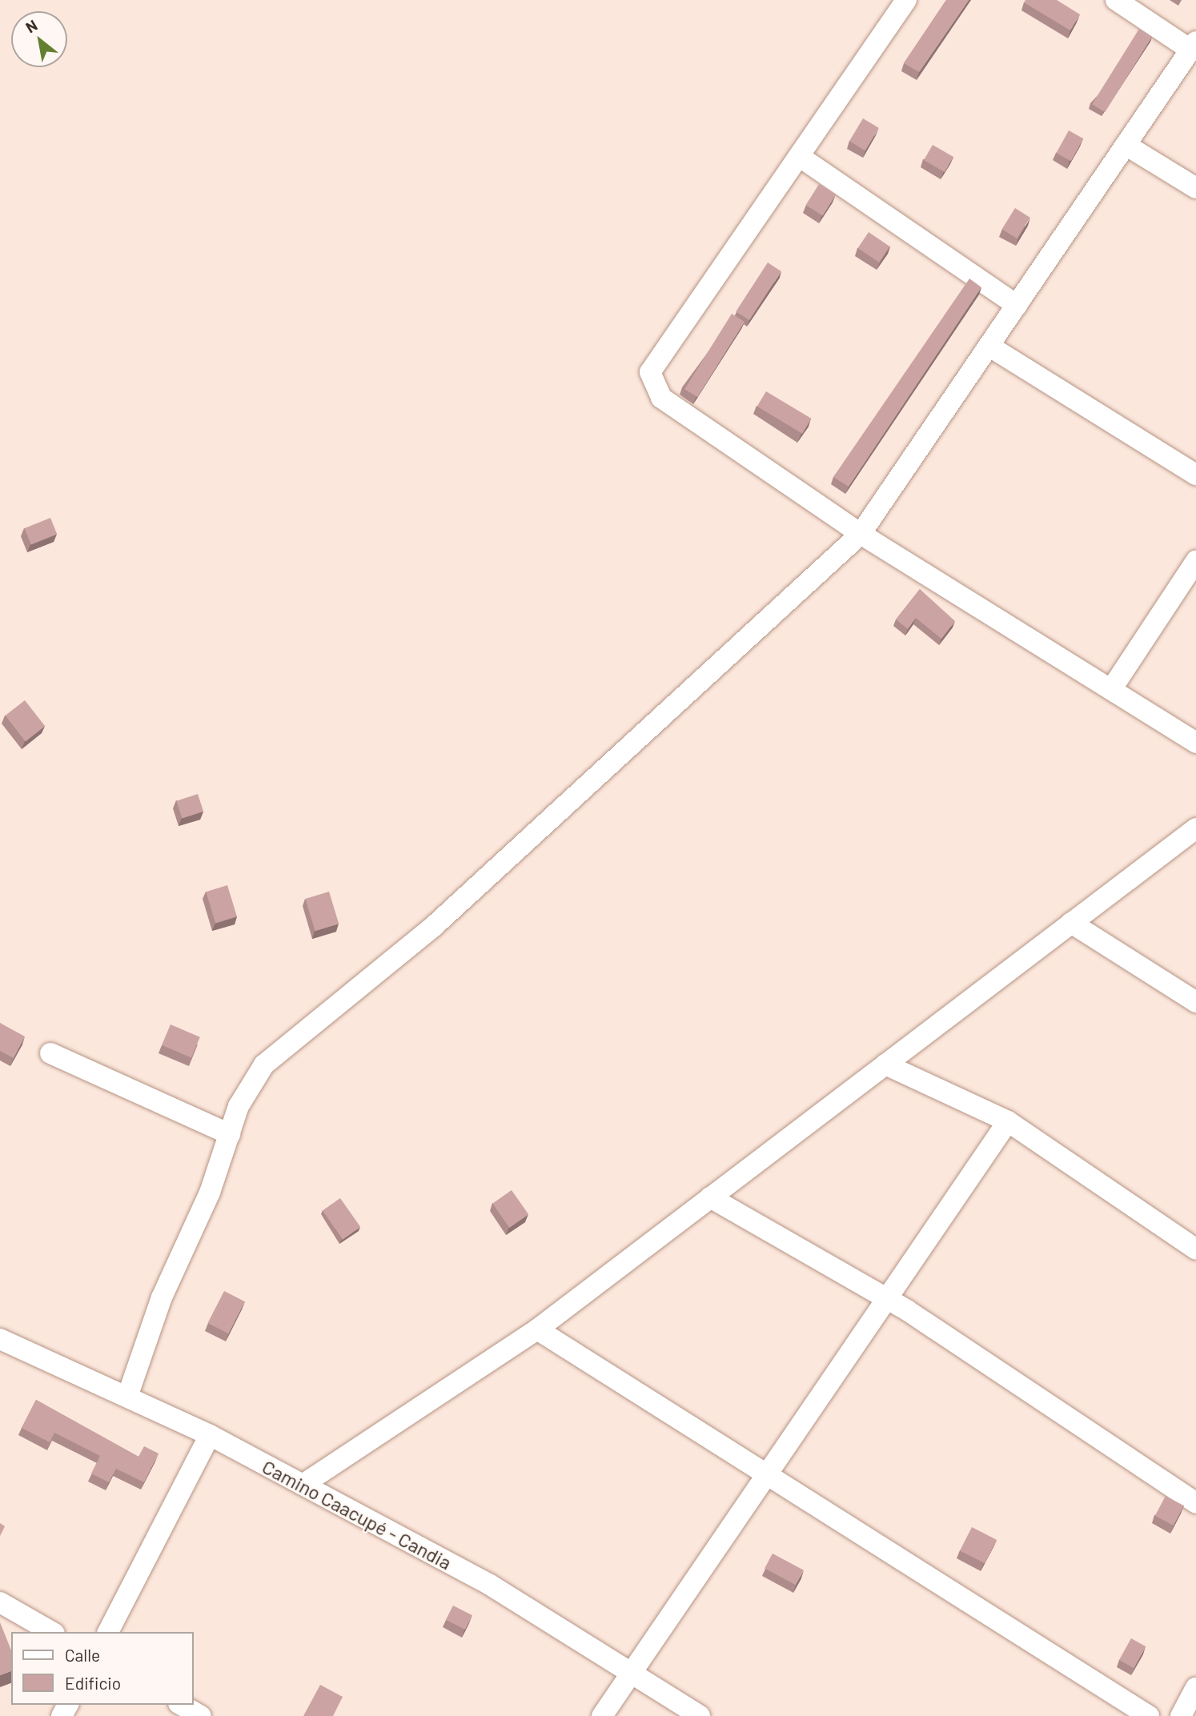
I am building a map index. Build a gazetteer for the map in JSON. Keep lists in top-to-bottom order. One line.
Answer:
{"streets":{"street":["Camino Caacupé - Candia"]},"legend":["Calle","Edificio"],"north":"top left"}
